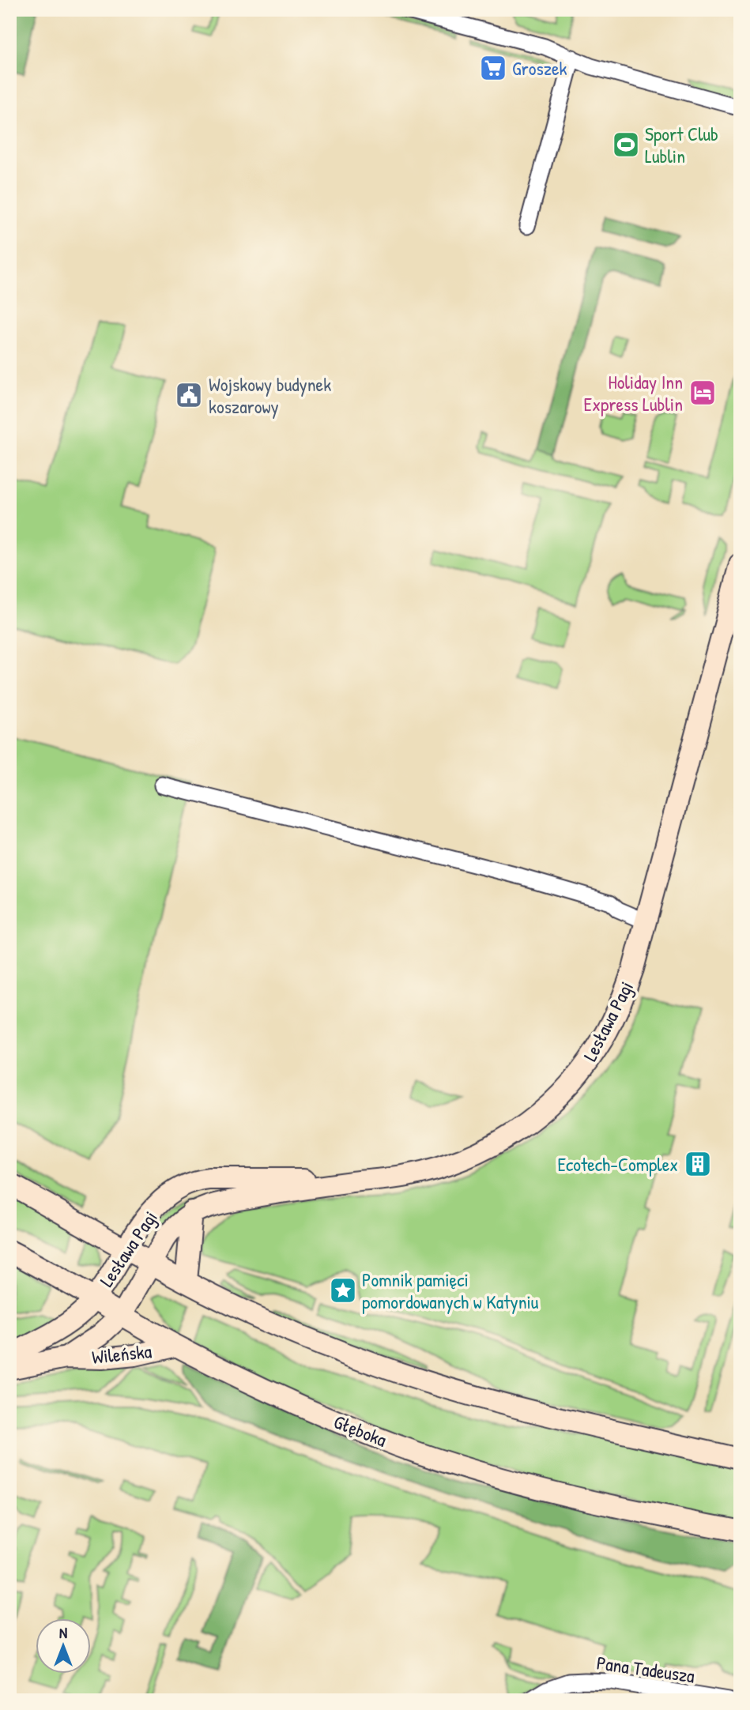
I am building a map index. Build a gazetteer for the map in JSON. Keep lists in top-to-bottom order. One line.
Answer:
{"streets":{"street":["Lesława Pagi","Wileńska","Głęboka","Pana Tadeusza"]},"crossings":[["Lesława Pagi","Wileńska"],["Lesława Pagi","Głęboka"],["Wileńska","Głęboka"]],"places":{"supermarket":["Groszek"],"sports":["Sport Club Lublin"],"hotel":["Holiday Inn Express Lublin"],"public building":["Wojskowy budynek koszarowy"],"building":["Ecotech-Complex"],"place":["Pomnik pamięci pomordowanych w Katyniu"]},"north":"top"}
